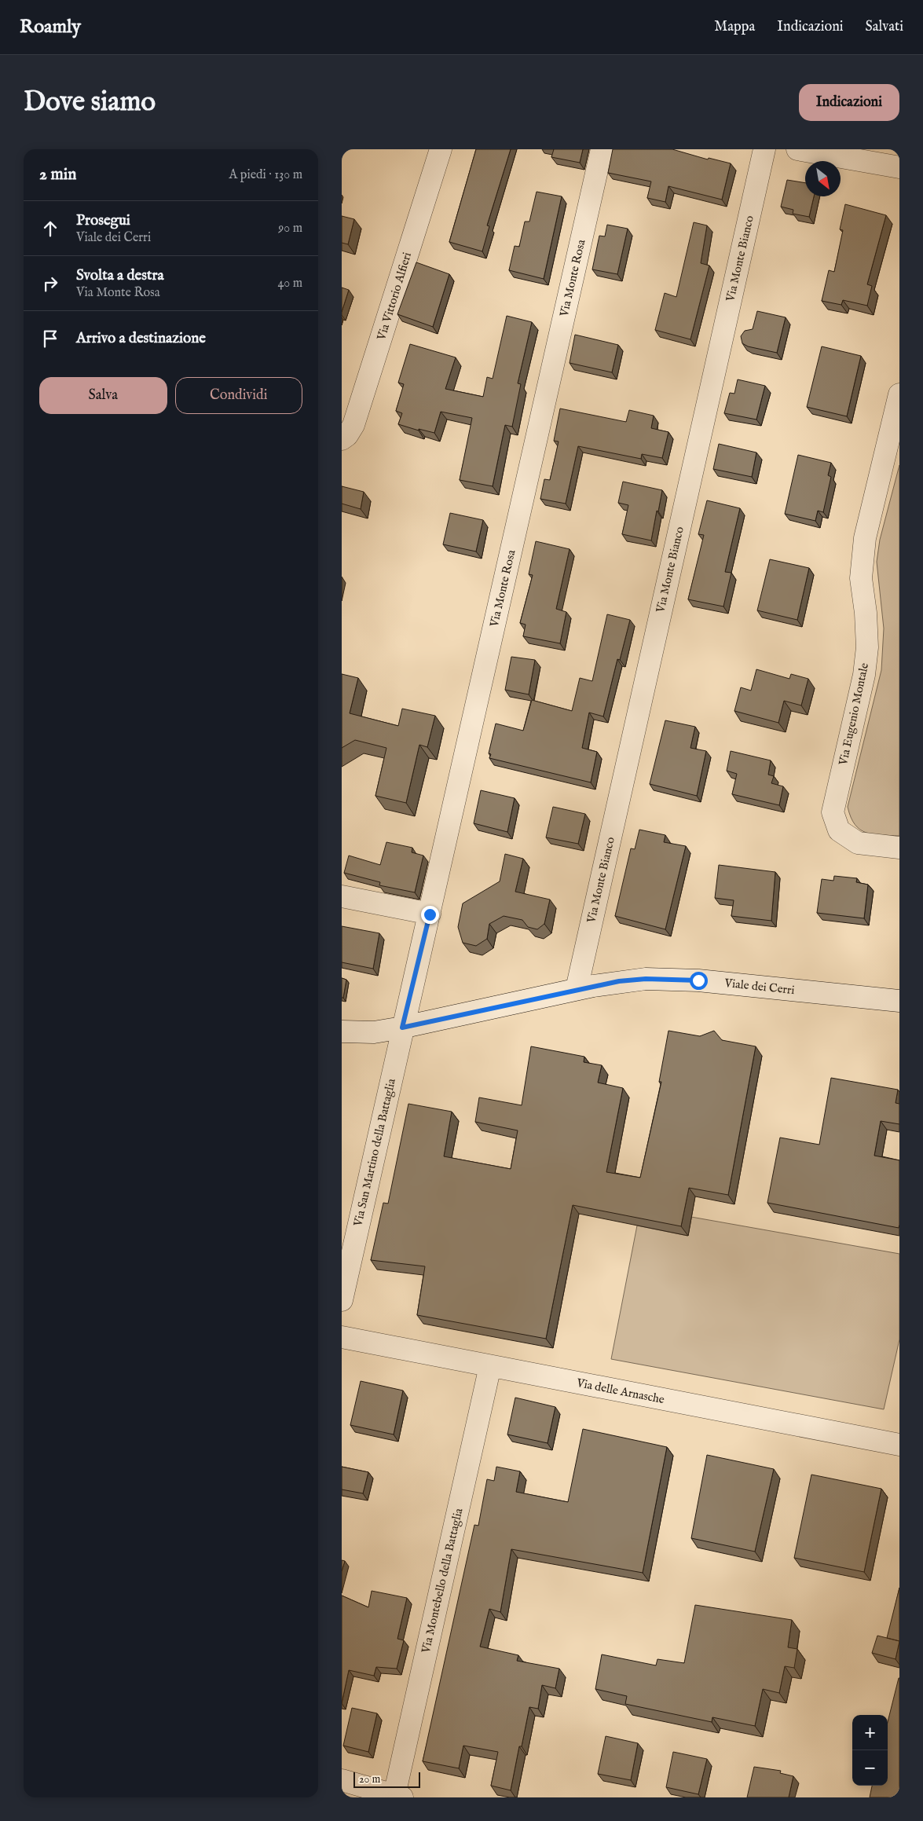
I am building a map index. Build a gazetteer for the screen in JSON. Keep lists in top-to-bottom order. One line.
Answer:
{"streets":{"street":["Via Monte Bianco","Via Monte Rosa","Via Vittorio Alfieri","Via Eugenio Montale","Viale dei Cerri","Via San Martino della Battaglia","Via delle Arnasche","Via Montebello della Battaglia"]},"crossings":[["Via Monte Bianco","Viale dei Cerri"],["Via Monte Rosa","Viale dei Cerri"],["Via Monte Rosa","Via San Martino della Battaglia"],["Viale dei Cerri","Via San Martino della Battaglia"],["Via delle Arnasche","Via Montebello della Battaglia"]],"scale_bar":"20 m","north":"bottom right","page":{"header":"Roamly","nav":["Mappa","Indicazioni","Salvati"],"buttons":["Indicazioni",["Salva","Condividi"]],"title":"Dove siamo","heading":["2 min","A piedi · 130 m"],"list":[["Prosegui","Viale dei Cerri","90 m"],["Svolta a destra","Via Monte Rosa","40 m"],"Arrivo a destinazione"],"map_buttons":["+","−"],"scale":"20 m"}}
